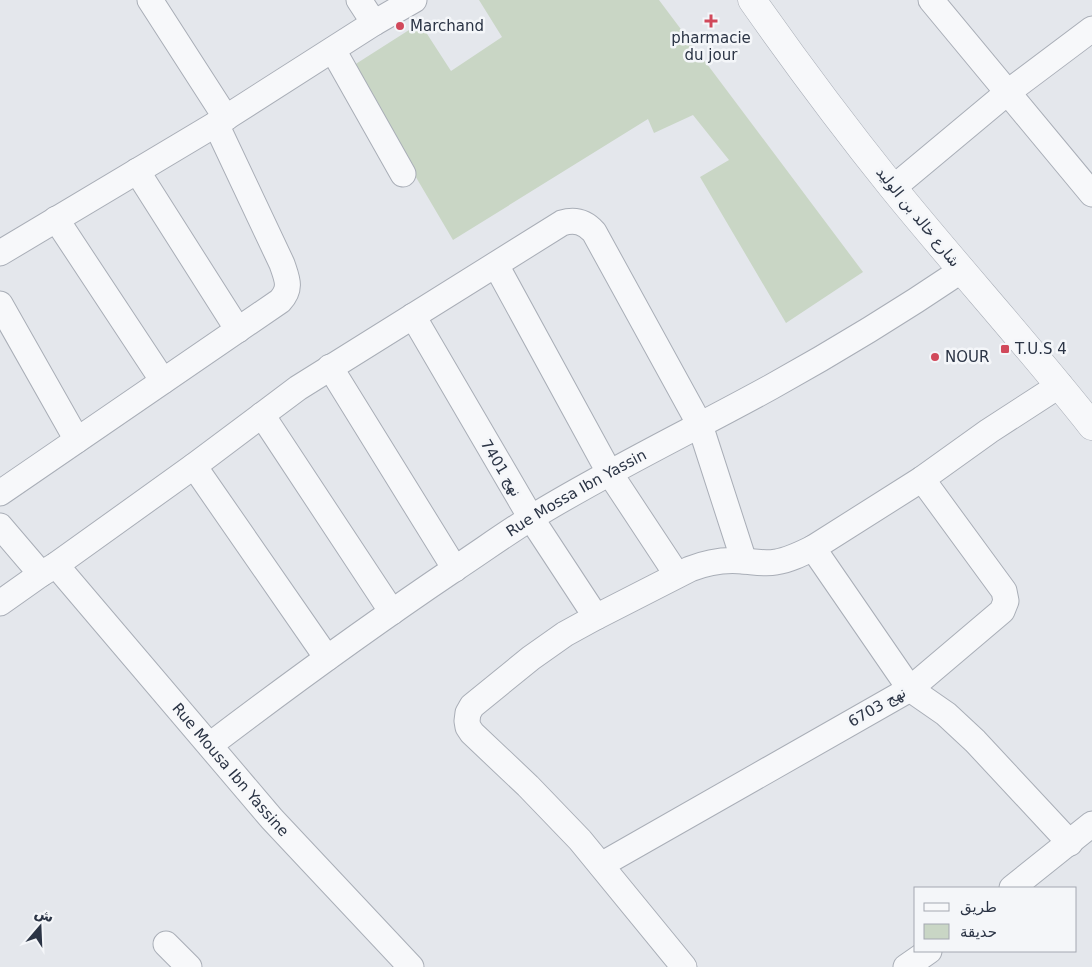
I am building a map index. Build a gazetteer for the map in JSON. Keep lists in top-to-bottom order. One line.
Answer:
{"streets":{"street":["شارع خالد بن الوليد","نهج 7401","Rue Mossa Ibn Yassin","نهج 6703","Rue Mousa Ibn Yassine"]},"crossings":[["شارع خالد بن الوليد","Rue Mossa Ibn Yassin"],["نهج 7401","Rue Mossa Ibn Yassin"],["Rue Mossa Ibn Yassin","Rue Mousa Ibn Yassine"]],"places":{"health":["pharmacie du jour"],"other":["Marchand","NOUR"],"transit":["T.U.S 4"]},"legend":["طريق","حديقة"],"north":"top"}
